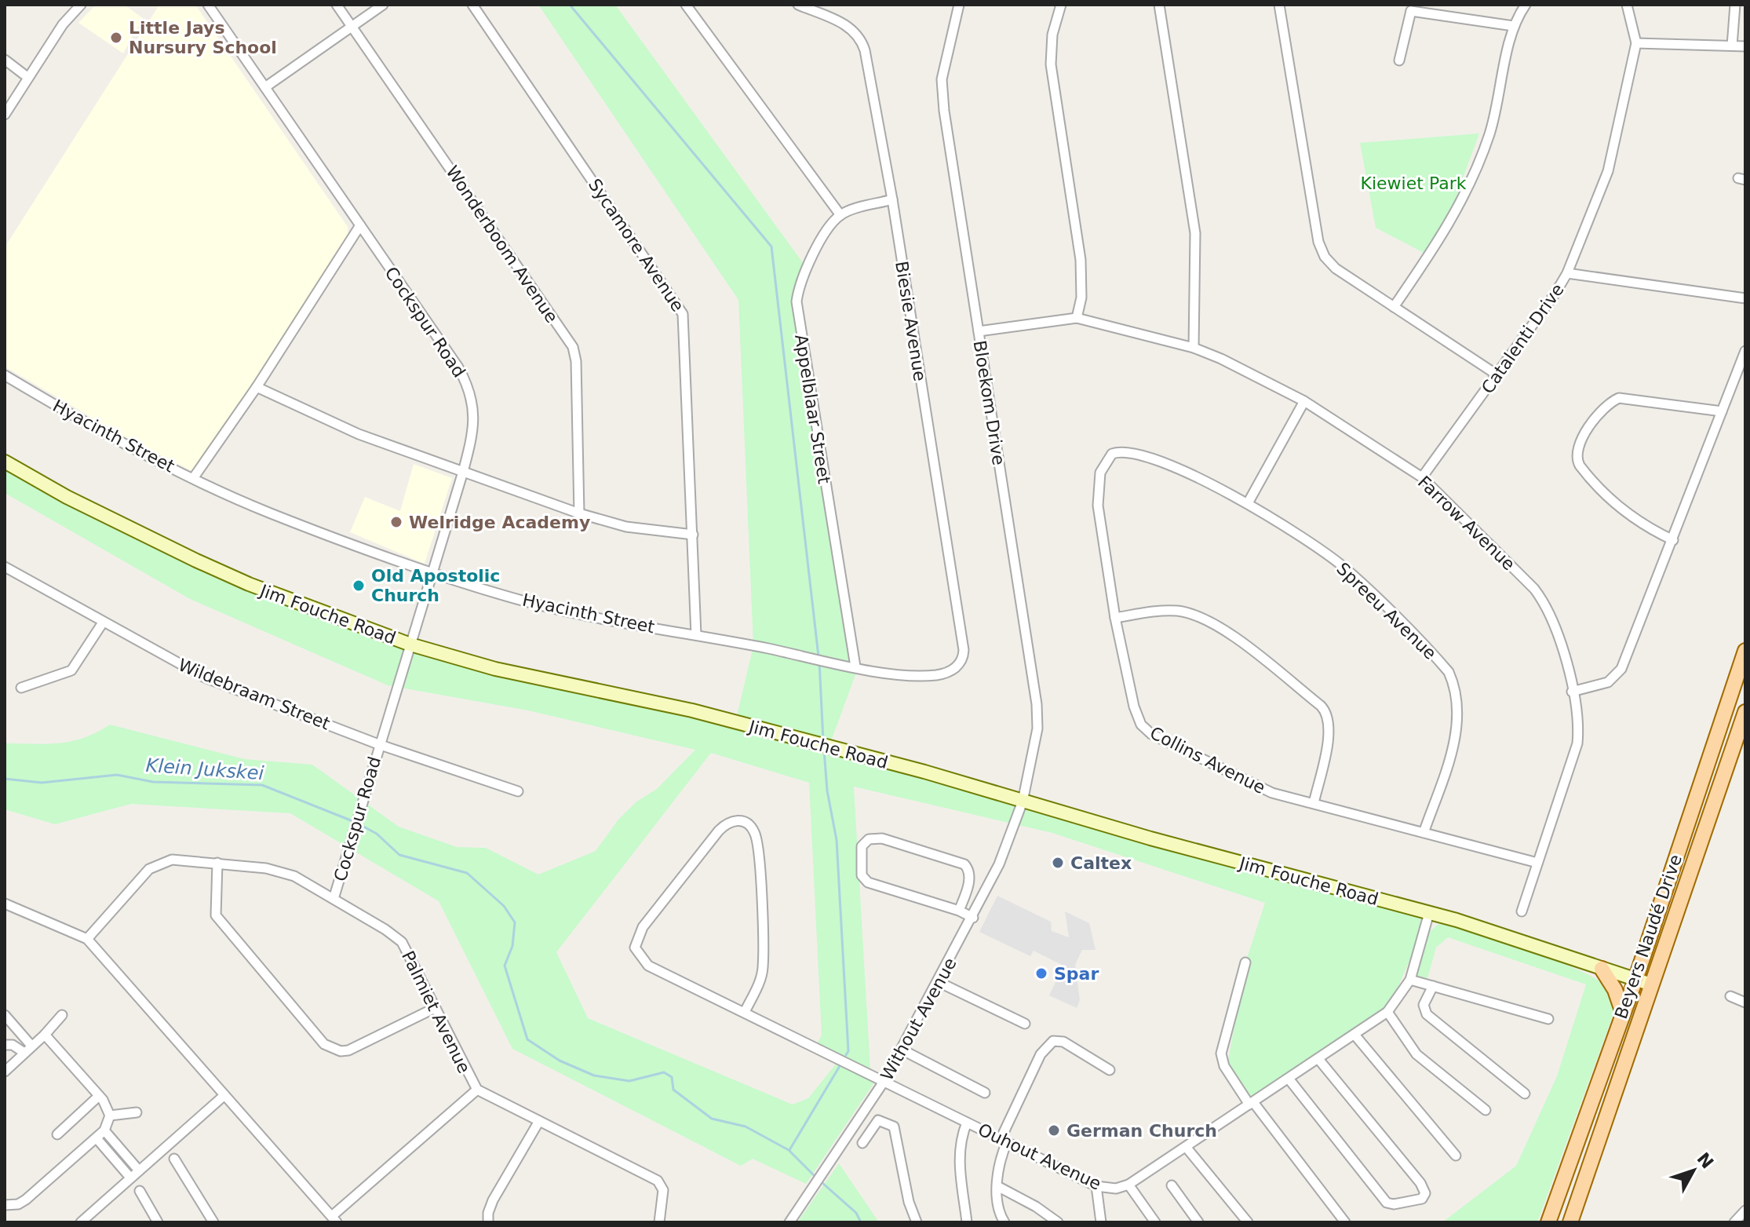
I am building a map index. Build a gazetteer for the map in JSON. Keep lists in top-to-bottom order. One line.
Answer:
{"streets":{"main road":["Beyers Naudé Drive"],"street":["Wonderboom Avenue","Sycamore Avenue","Biesie Avenue","Cockspur Road","Catalenti Drive","Bloekom Drive","Appelblaar Street","Hyacinth Street","Farrow Avenue","Spreeu Avenue","Jim Fouche Road","Wildebraam Street","Collins Avenue","Palmiet Avenue","Without Avenue","Ouhout Avenue"]},"crossings":[["Sycamore Avenue","Hyacinth Street"],["Biesie Avenue","Hyacinth Street"],["Cockspur Road","Hyacinth Street"],["Cockspur Road","Jim Fouche Road"],["Cockspur Road","Wildebraam Street"],["Cockspur Road","Palmiet Avenue"],["Catalenti Drive","Farrow Avenue"],["Bloekom Drive","Farrow Avenue"],["Bloekom Drive","Jim Fouche Road"],["Bloekom Drive","Without Avenue"],["Appelblaar Street","Hyacinth Street"],["Farrow Avenue","Collins Avenue"],["Spreeu Avenue","Collins Avenue"],["Jim Fouche Road","Beyers Naudé Drive"],["Jim Fouche Road","Without Avenue"],["Jim Fouche Road","Ouhout Avenue"],["Without Avenue","Ouhout Avenue"]],"water":["Klein Jukskei"],"parks":["Kiewiet Park"],"places":["Little Jays Nursury School","Welridge Academy","Old Apostolic Church","Caltex","Spar","German Church"],"north":"top right"}
